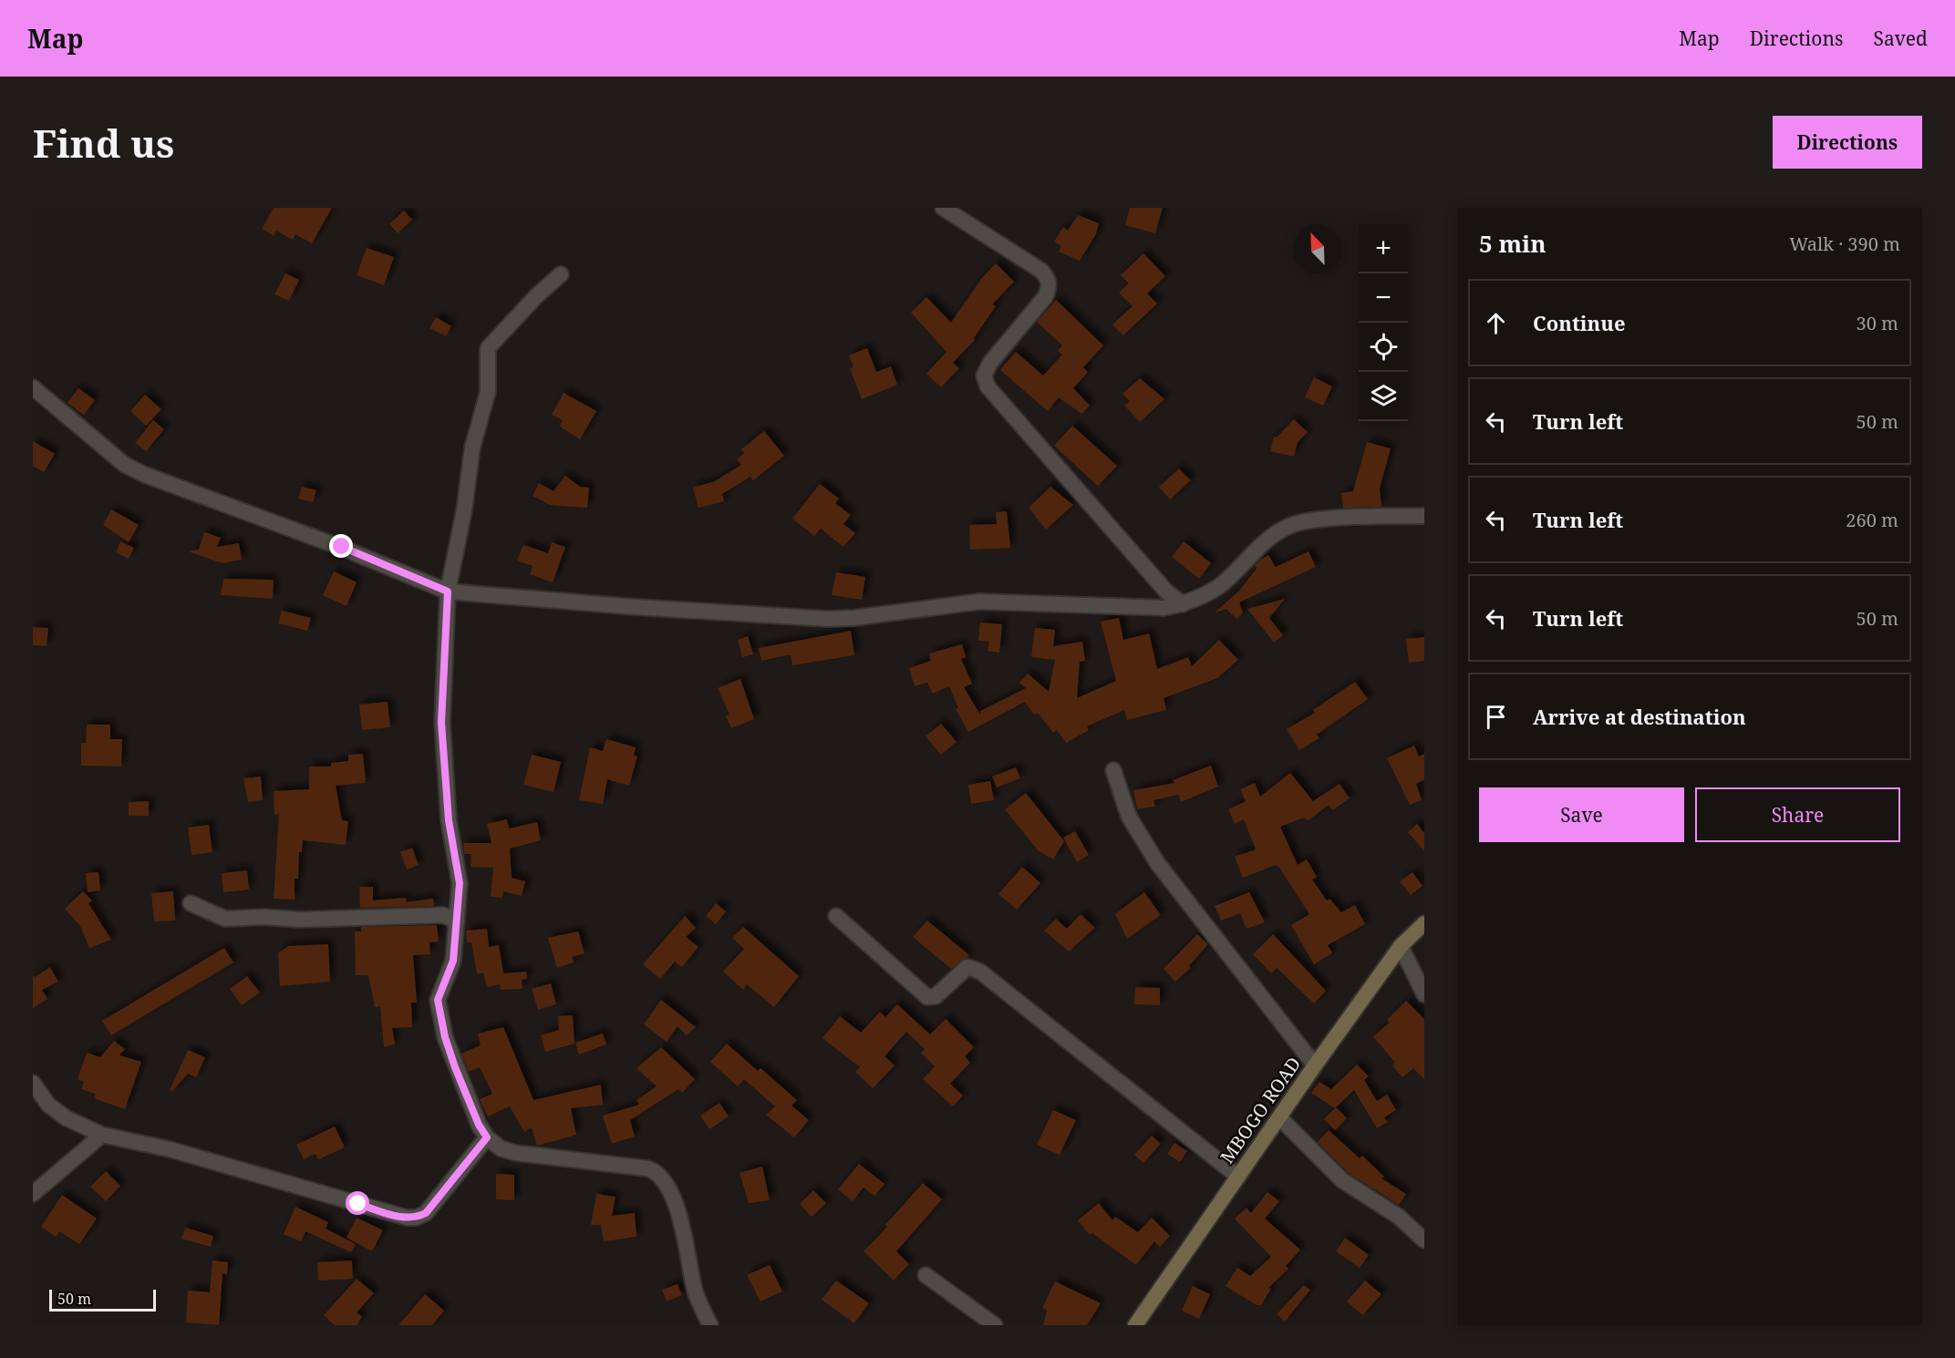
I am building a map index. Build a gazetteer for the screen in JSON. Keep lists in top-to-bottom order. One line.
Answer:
{"streets":{"main road":["MBOGO ROAD"]},"scale_bar":"50 m","north":"top left","page":{"header":"Map","nav":["Map","Directions","Saved"],"buttons":["Directions",["Save","Share"]],"title":"Find us","heading":["5 min","Walk · 390 m"],"map_buttons":["+","−"],"list":[["Continue","30 m"],["Turn left","50 m"],["Turn left","260 m"],["Turn left","50 m"],"Arrive at destination"],"scale":"50 m"}}
